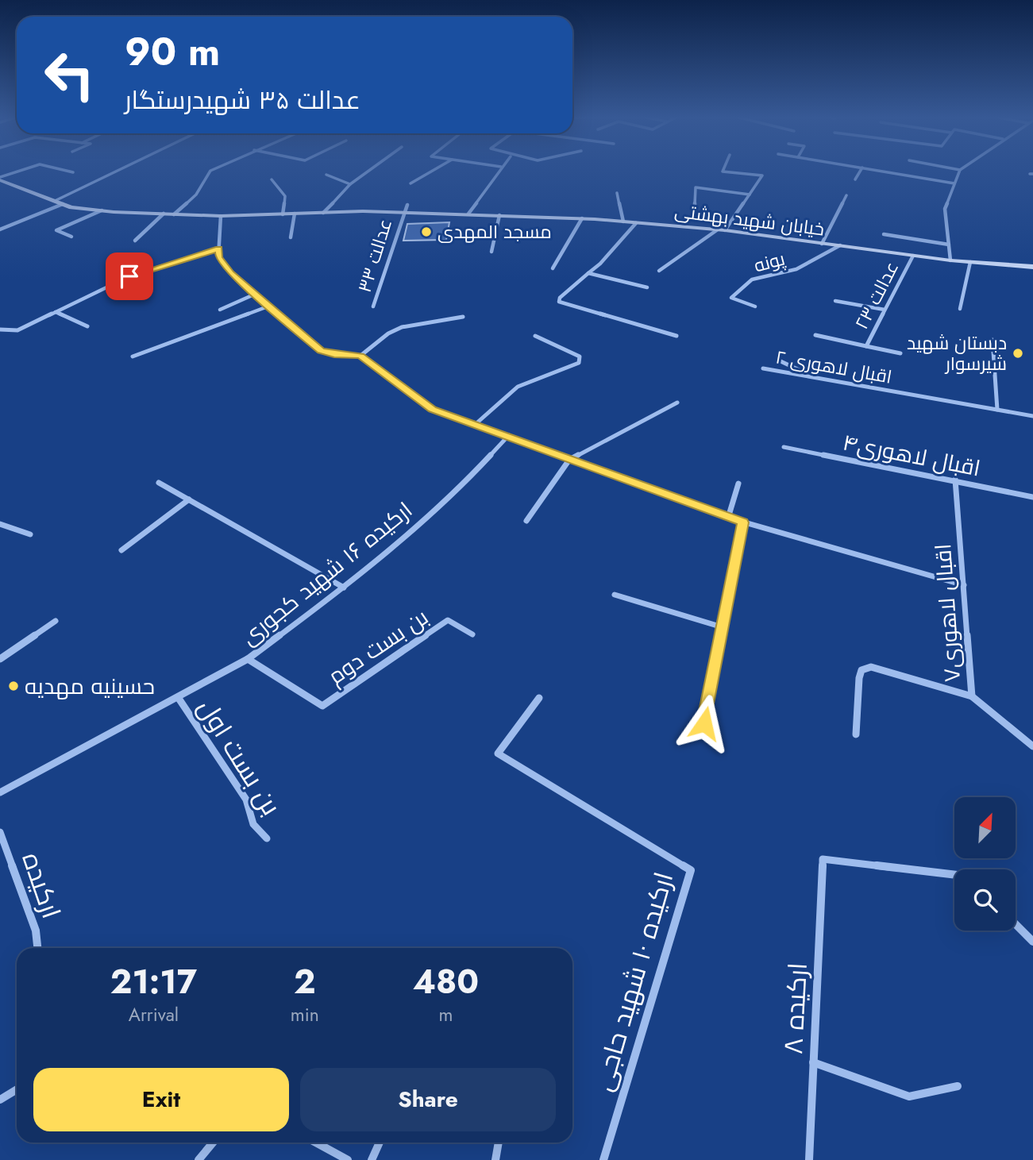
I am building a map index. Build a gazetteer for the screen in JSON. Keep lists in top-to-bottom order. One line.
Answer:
{"streets":{"main road":["خیابان شهید بهشتی"],"street":["عدالت ۳۳","پونه","عدالت ۲۳","اقبال لاهوری ۲","اقبال لاهوری۴","ارکیده ۱۶ شهید کجوری","اقبال لاهوری۷","بن بست دوم","بن بست اول","ارکیده","ارکیده ۱۰ شهید حاجی","ارکیده ۸"]},"crossings":[["خیابان شهید بهشتی","عدالت ۳۳"],["خیابان شهید بهشتی","پونه"],["خیابان شهید بهشتی","عدالت ۲۳"],["اقبال لاهوری۴","اقبال لاهوری۷"],["ارکیده ۱۶ شهید کجوری","بن بست دوم"],["ارکیده ۱۶ شهید کجوری","بن بست اول"]],"places":["مسجد المهدی","دبستان شهید شیرسوار","حسینیه مهدیه"],"north":"top right","page":{"turn":["90 m","عدالت ۳۵ شهیدرستگار"],"eta":["21:17","Arrival","2","min","480","m"],"buttons":["Exit","Share"]}}
